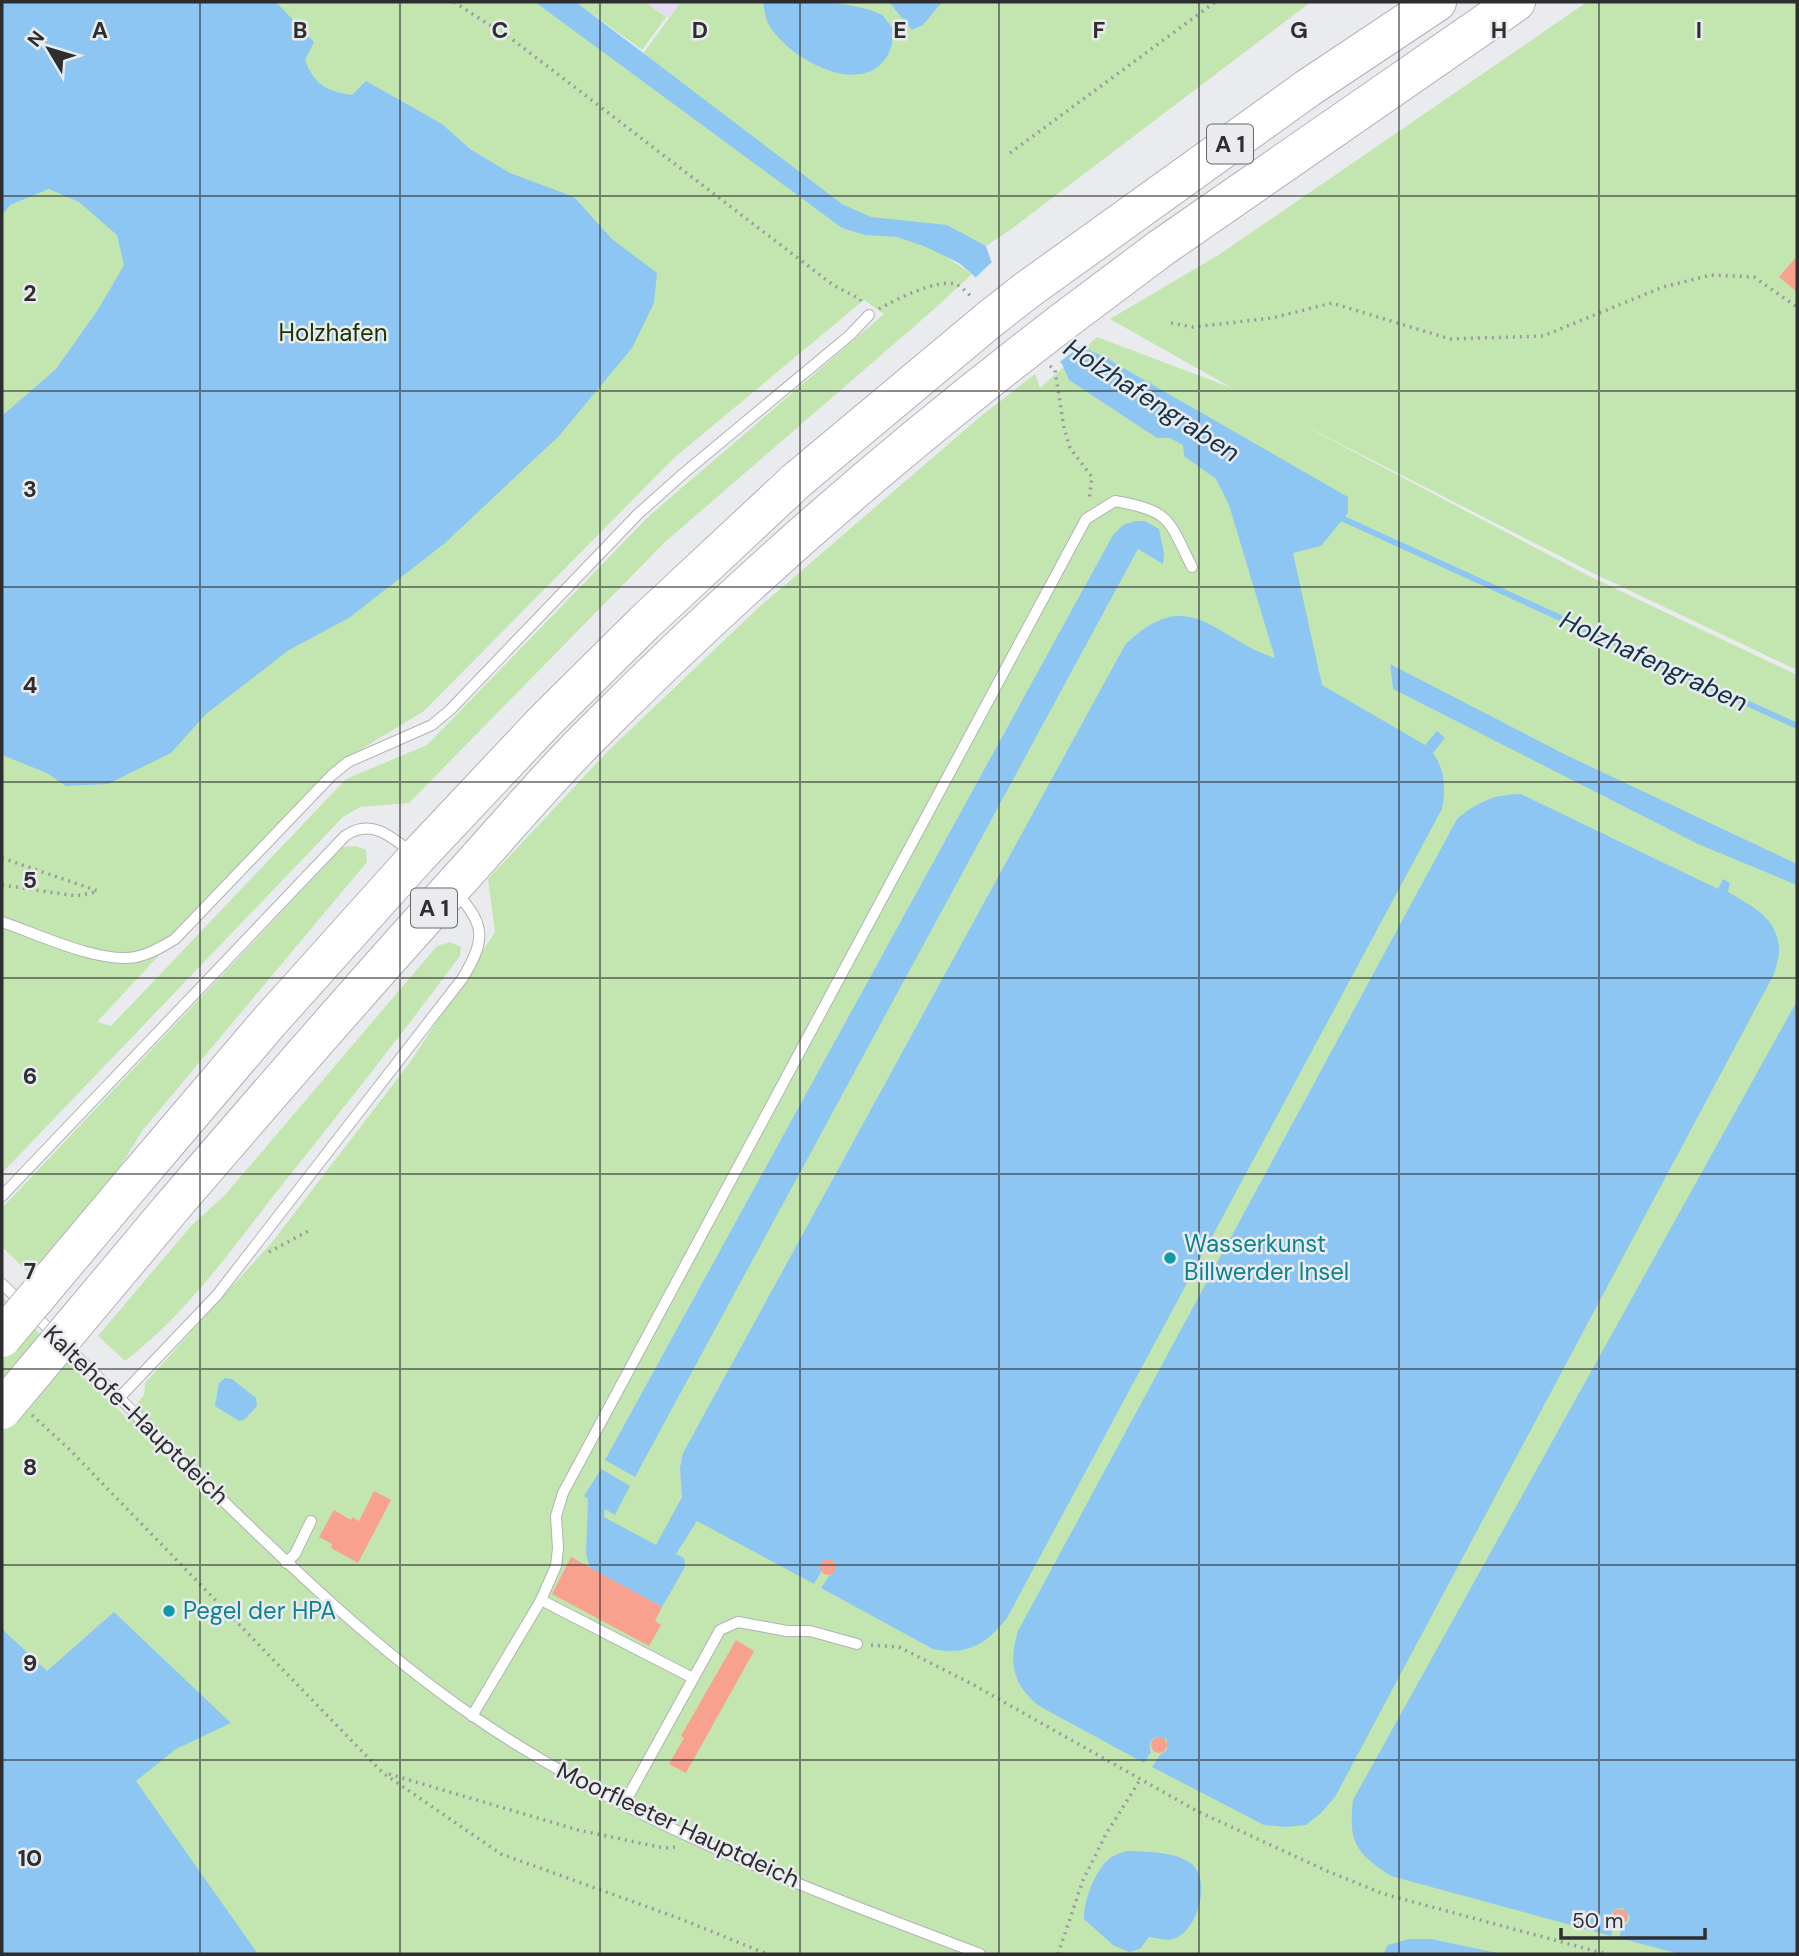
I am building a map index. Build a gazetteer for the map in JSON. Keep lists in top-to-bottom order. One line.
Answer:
{"streets":{"highway":["A 1"],"lane":["Kaltehofe-Hauptdeich","Moorfleeter Hauptdeich"]},"crossings":[["Kaltehofe-Hauptdeich","Moorfleeter Hauptdeich"]],"water":["Holzhafengraben"],"parks":["Holzhafen"],"places":["Wasserkunst Billwerder Insel","Pegel der HPA"],"scale_bar":"50 m","north":"top left","grid":{"columns":["A","B","C","D","E","F","G","H","I"],"rows":["2","3","4","5","6","7","8","9","10"]}}
